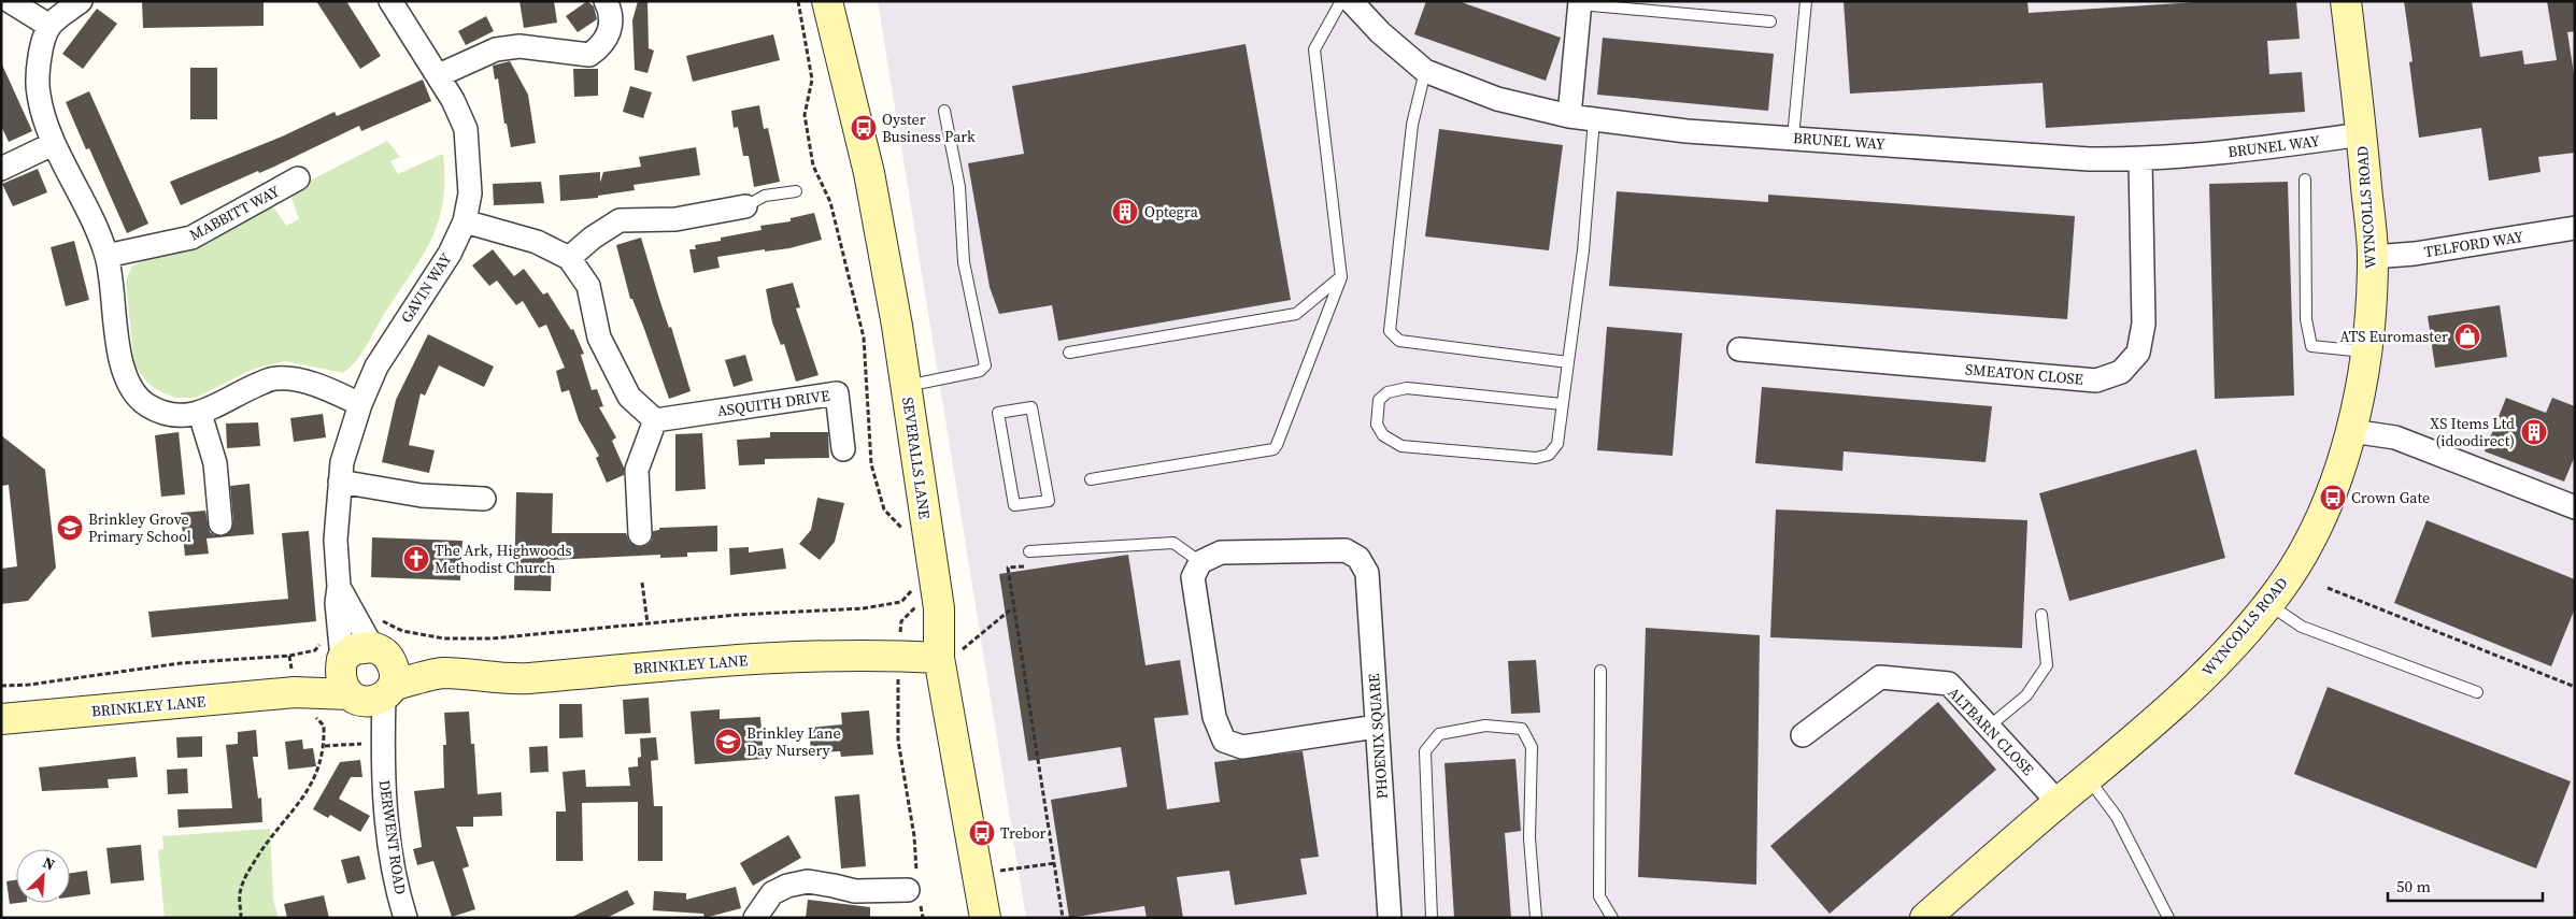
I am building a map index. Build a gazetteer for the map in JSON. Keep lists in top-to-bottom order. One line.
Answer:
{"streets":{"street":["BRUNEL WAY","WYNCOLLS ROAD","MABBITT WAY","TELFORD WAY","GAVIN WAY","SMEATON CLOSE","ASQUITH DRIVE","SEVERALLS LANE","BRINKLEY LANE","ALTBARN CLOSE","PHOENIX SQUARE","DERWENT ROAD"]},"crossings":[["BRUNEL WAY","WYNCOLLS ROAD"],["BRUNEL WAY","SMEATON CLOSE"],["WYNCOLLS ROAD","TELFORD WAY"],["WYNCOLLS ROAD","ALTBARN CLOSE"],["GAVIN WAY","BRINKLEY LANE"],["GAVIN WAY","DERWENT ROAD"],["SEVERALLS LANE","BRINKLEY LANE"],["BRINKLEY LANE","DERWENT ROAD"]],"places":{"bus stop":["Oyster Business Park","Crown Gate","Trebor"],"building":["Optegra","XS Items Ltd (idoodirect)"],"shop":["ATS Euromaster"],"school or university":["Brinkley Grove Primary School","Brinkley Lane Day Nursery"],"church":["The Ark, Highwoods Methodist Church"]},"scale_bar":"50 m","north":"top right"}
